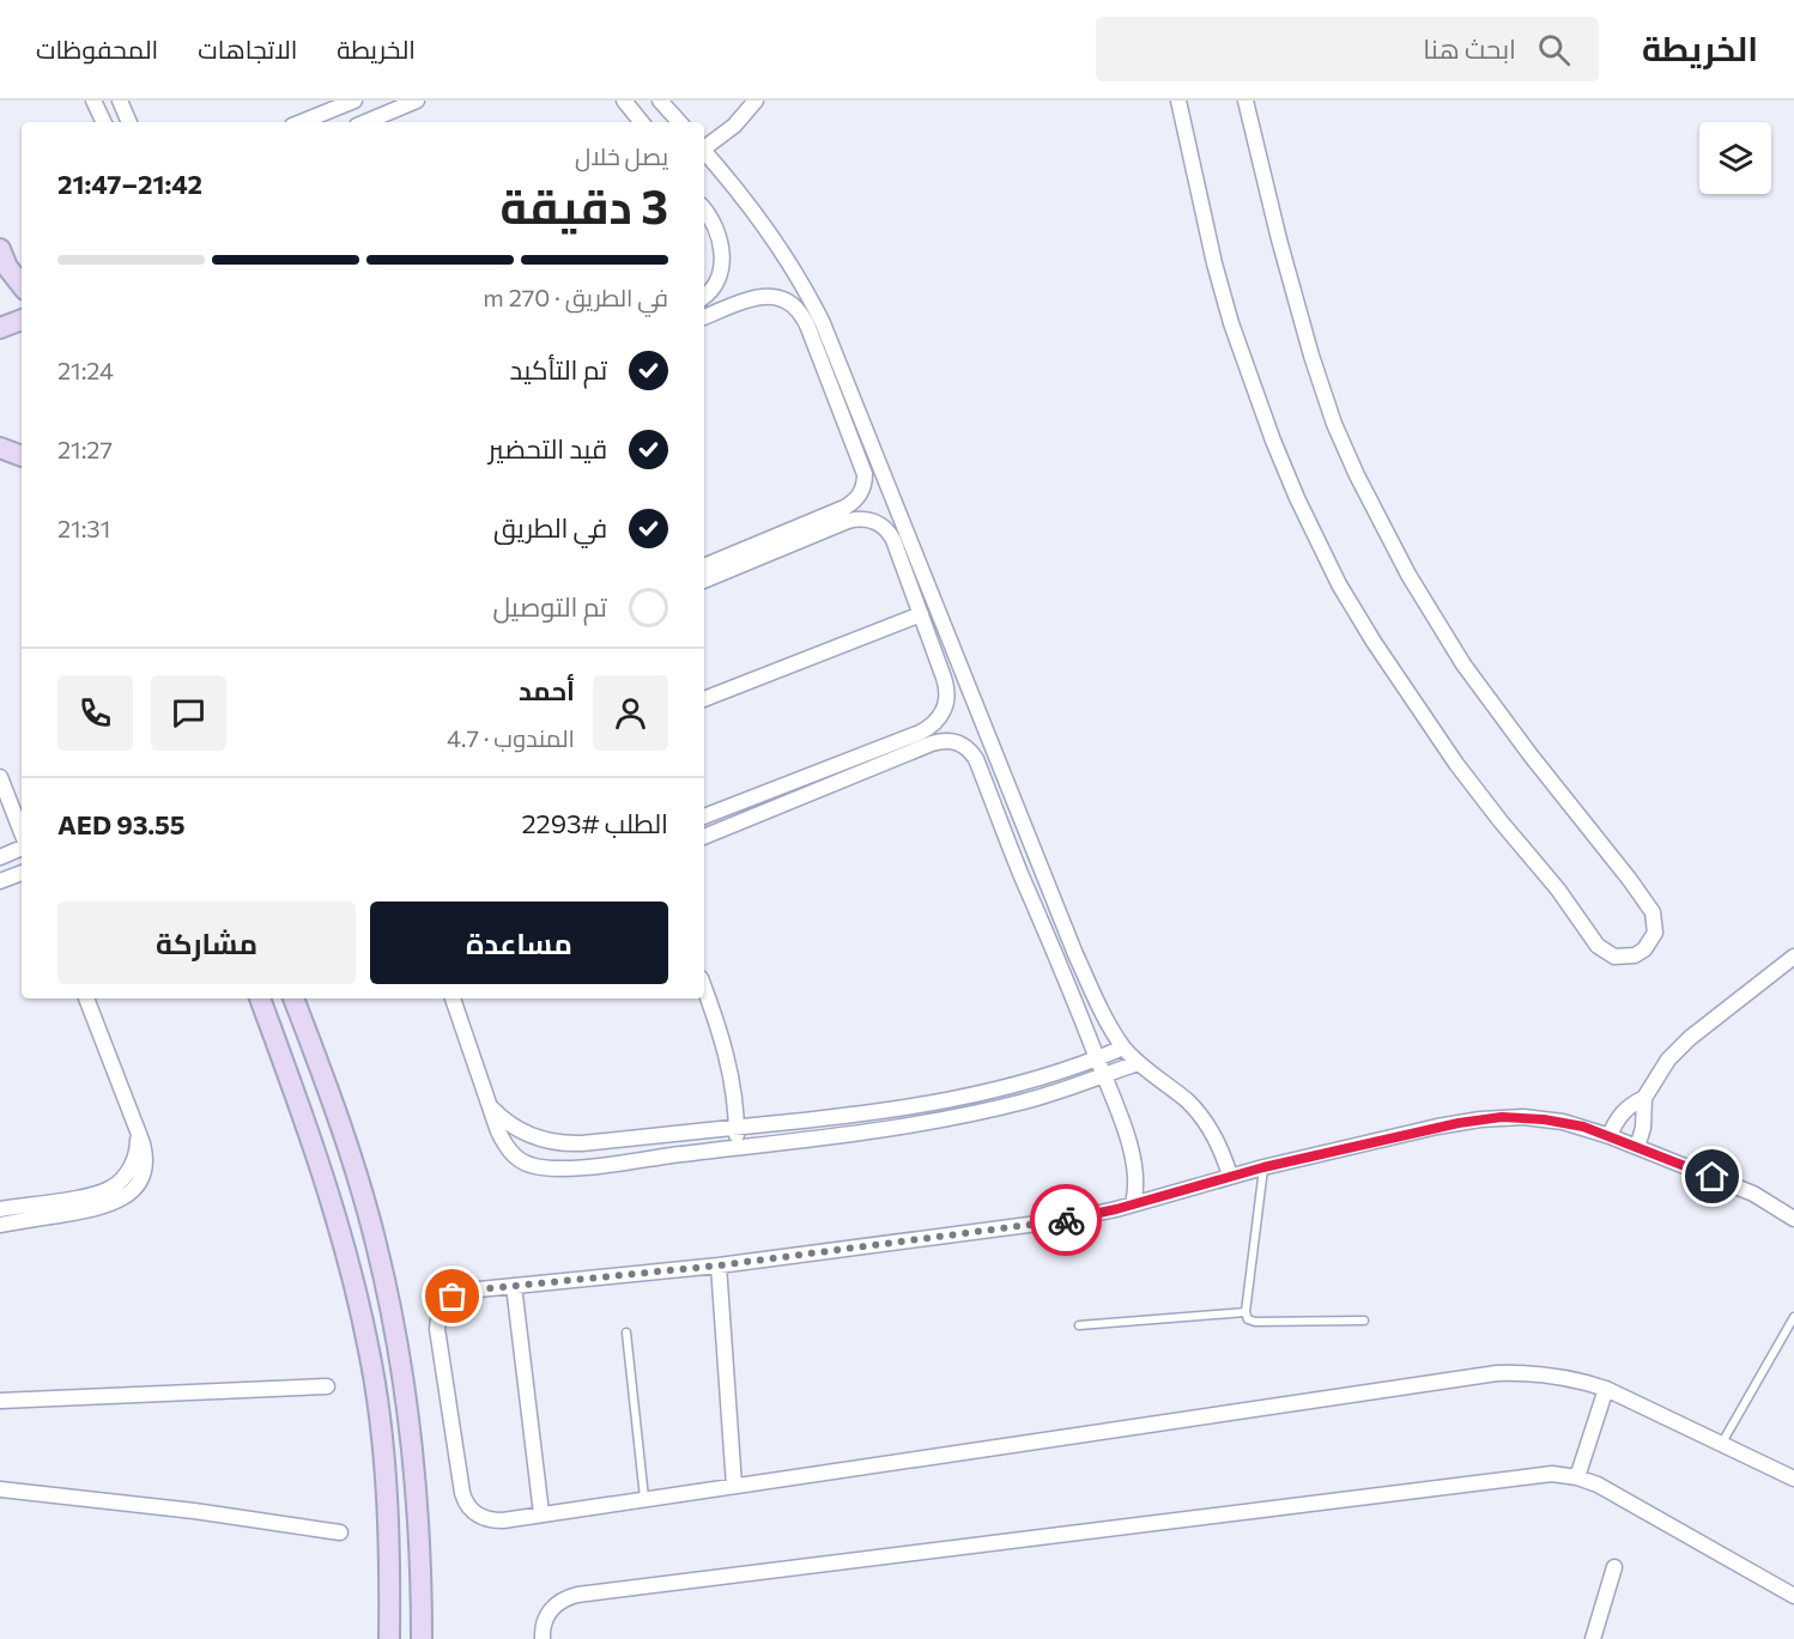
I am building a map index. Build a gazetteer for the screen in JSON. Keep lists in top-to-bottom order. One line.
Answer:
{"page":{"header":"الخريطة","search":"ابحث هنا","nav":["الخريطة","الاتجاهات","المحفوظات"],"heading":["3 دقيقة","يصل خلال","21:42–21:47"],"panel":["أحمد","المندوب · 4.7","الطلب #2293","AED 93.55"],"bar":"في الطريق · 270 m","list":[["تم التأكيد","21:24"],["قيد التحضير","21:27"],["في الطريق","21:31"],"تم التوصيل"],"buttons":["مساعدة","مشاركة"]}}
